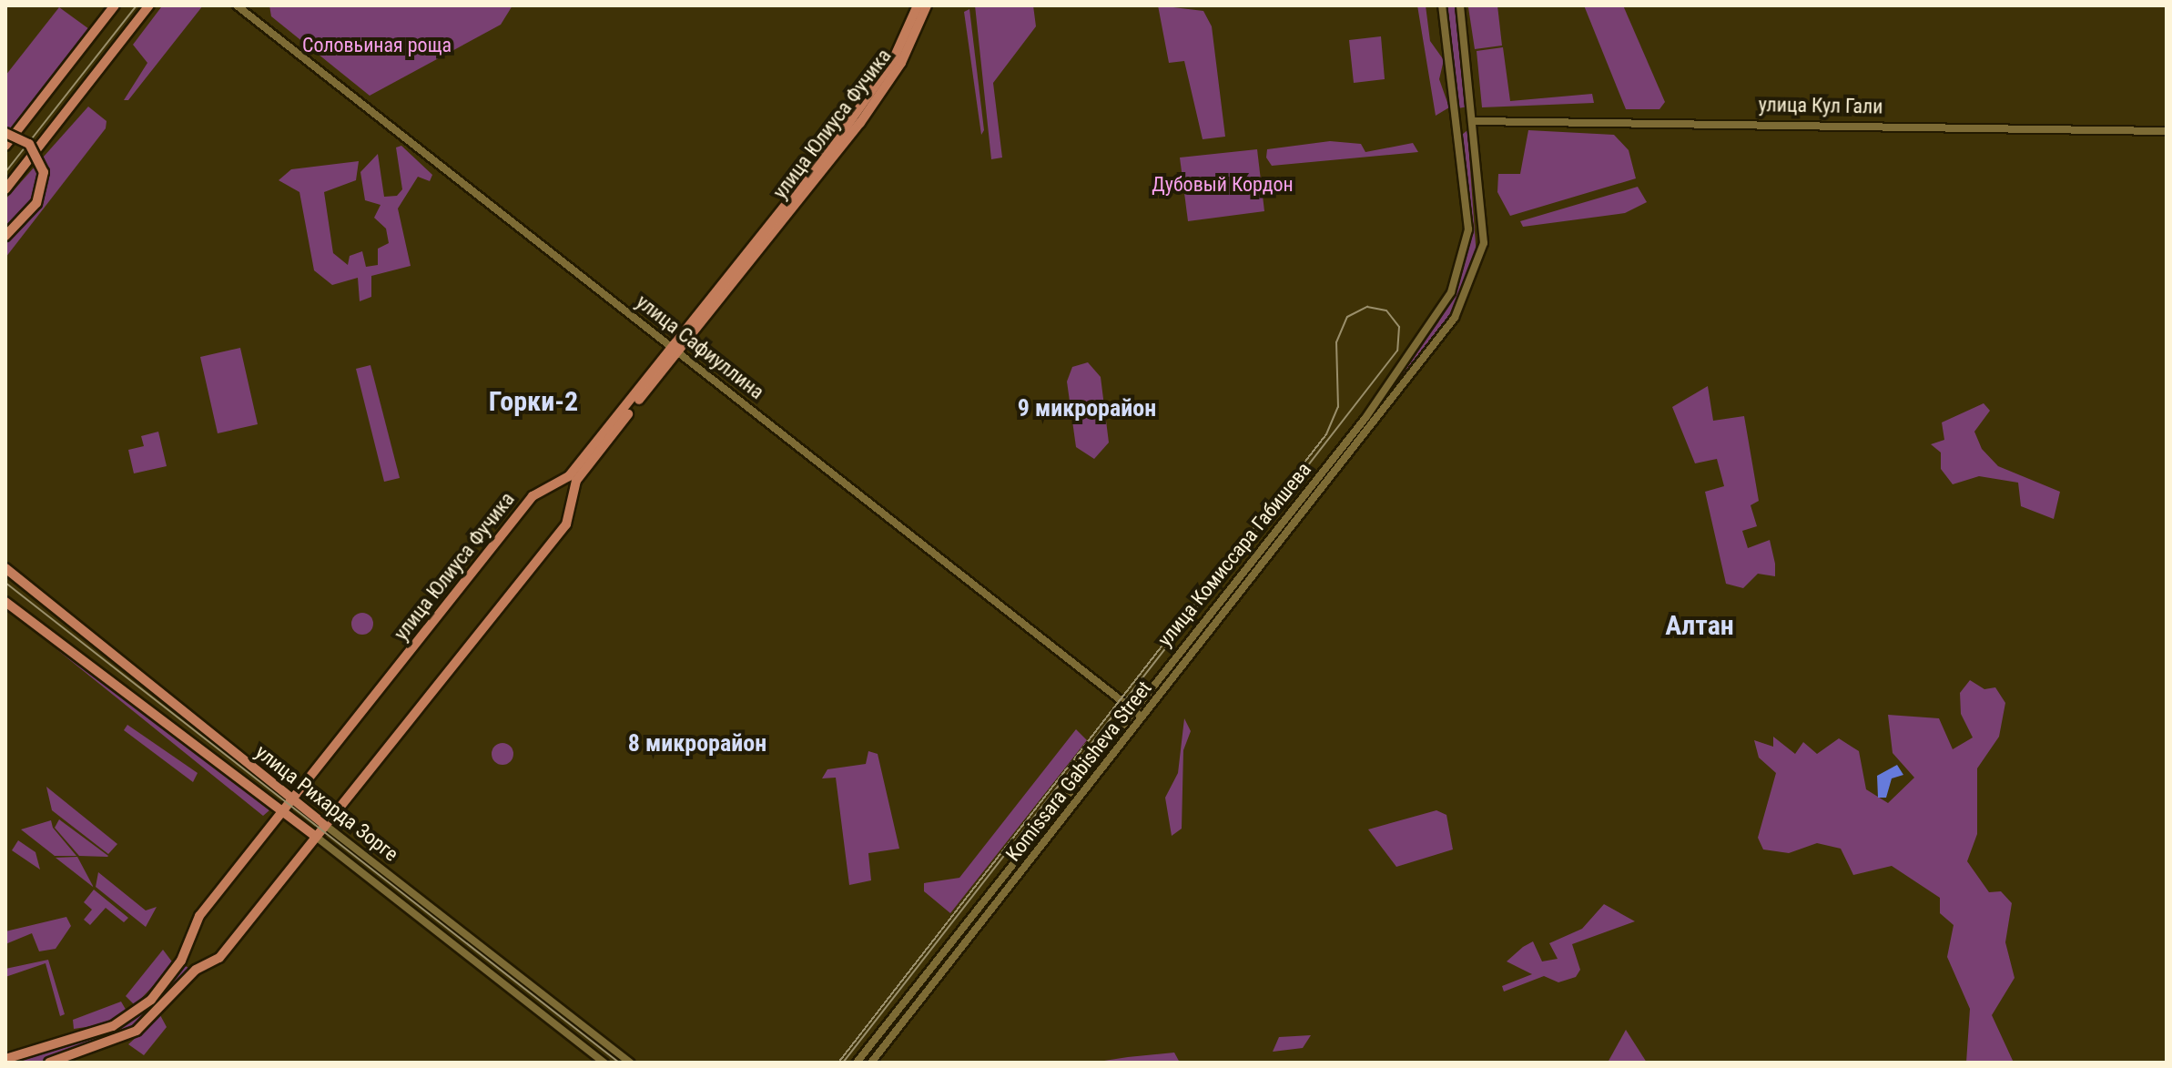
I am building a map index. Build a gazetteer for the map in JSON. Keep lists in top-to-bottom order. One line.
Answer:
{"streets":{"main road":["улица Юлиуса Фучика","улица Рихарда Зорге"],"street":["улица Кул Гали","улица Сафиуллина","улица Комиссара Габишева","Komissara Gabisheva Street"]},"crossings":[["улица Кул Гали","Komissara Gabisheva Street"],["улица Юлиуса Фучика","улица Сафиуллина"],["улица Юлиуса Фучика","улица Рихарда Зорге"],["улица Сафиуллина","улица Комиссара Габишева"],["улица Сафиуллина","Komissara Gabisheva Street"]],"districts":["Горки-2","9 микрорайон","Алтан","8 микрорайон"],"parks":["Соловьиная роща","Дубовый Кордон"]}
